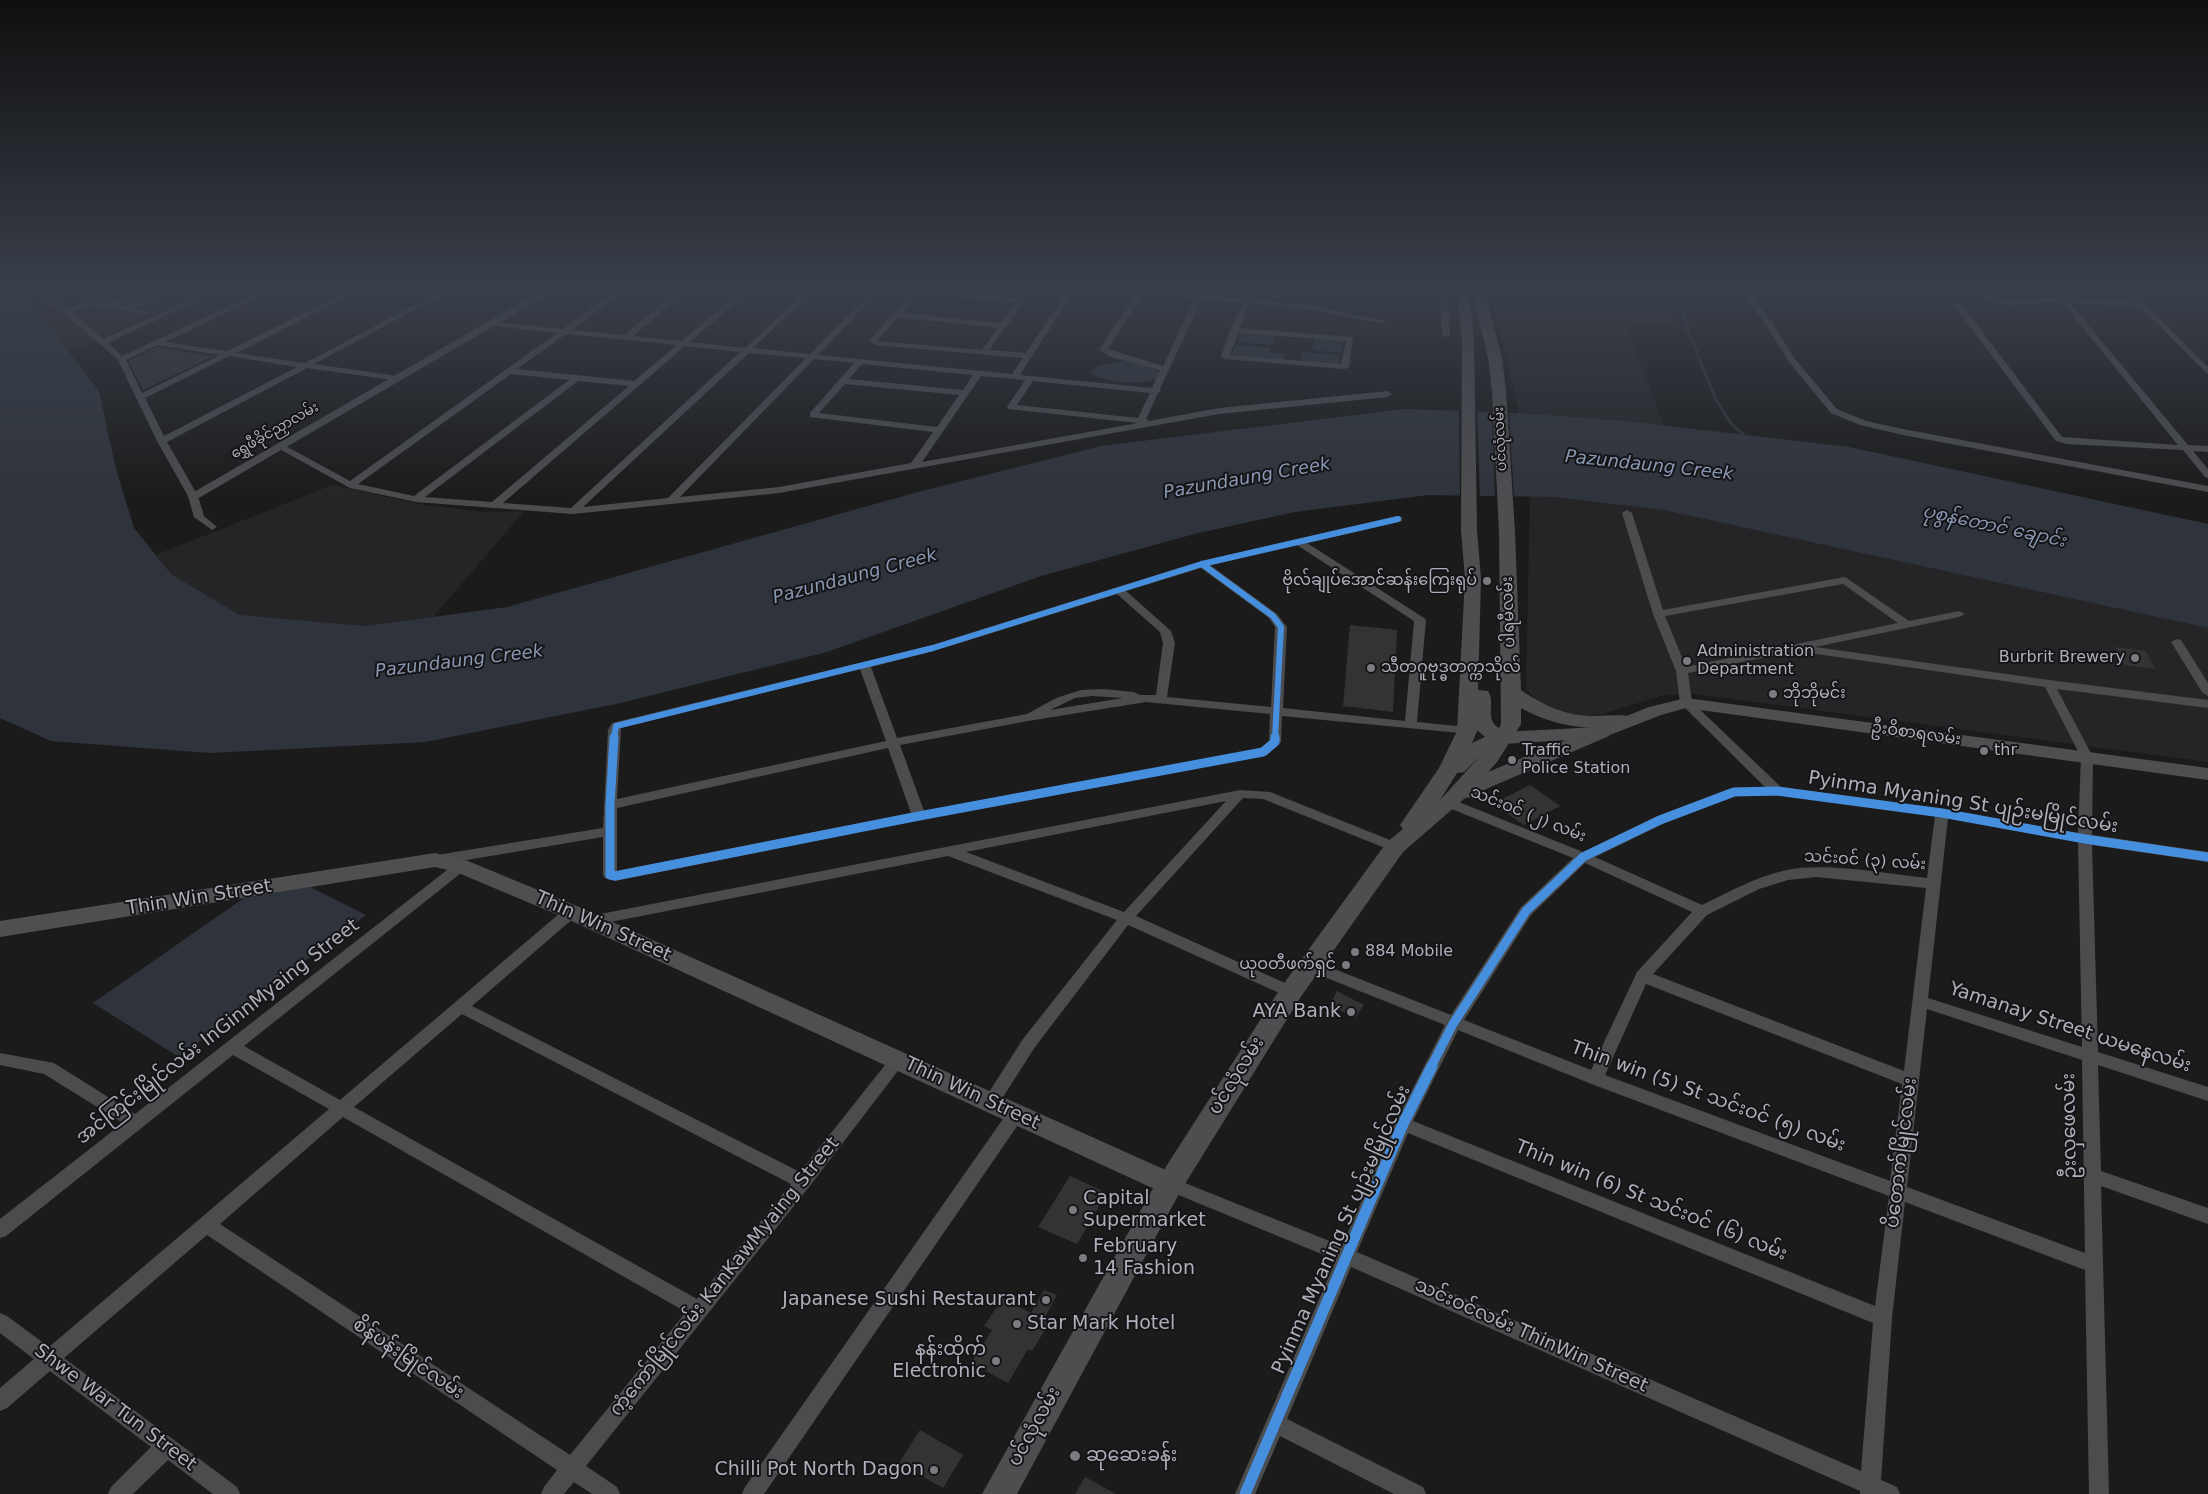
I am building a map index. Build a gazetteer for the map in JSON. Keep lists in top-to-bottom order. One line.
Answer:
{"streets":{"main road":["ပင်လုံလမ်း","ပါရမီလမ်း","ဦးဝိစာရလမ်း","Thin Win Street"],"street":["ရွှေဖီခိုင်ညှာလမ်း","Pyinma Myaning St ပျဉ်းမမြိုင်လမ်း","သင်းဝင် (၂) လမ်း","သင်းဝင် (၃) လမ်း","Yamanay Street ယမနေလမ်း","အင်ကြင်းမြိုင်လမ်း InGinnMyaing Street","Thin win (5) St သင်းဝင် (၅) လမ်း","ဦးလှဖေလမ်း","ပိတောက်မြိုင်လမ်း","Thin win (6) St သင်းဝင် (၆) လမ်း","ကံ့ကော်မြိုင်လမ်း KanKawMyaing Street","သင်းဝင်လမ်း ThinWin Street","စိန်ပန်းမြိုင်လမ်း","Shwe War Tun Street"]},"crossings":[["ပင်လုံလမ်း","ပါရမီလမ်း"],["ပင်လုံလမ်း","သင်းဝင် (၂) လမ်း"],["ပင်လုံလမ်း","Thin Win Street"],["ပင်လုံလမ်း","Thin win (5) St သင်းဝင် (၅) လမ်း"],["ပင်လုံလမ်း","သင်းဝင်လမ်း ThinWin Street"],["ဦးဝိစာရလမ်း","ဦးလှဖေလမ်း"],["Pyinma Myaning St ပျဉ်းမမြိုင်လမ်း","သင်းဝင် (၂) လမ်း"],["Pyinma Myaning St ပျဉ်းမမြိုင်လမ်း","Thin win (5) St သင်းဝင် (၅) လမ်း"],["Pyinma Myaning St ပျဉ်းမမြိုင်လမ်း","ဦးလှဖေလမ်း"],["Pyinma Myaning St ပျဉ်းမမြိုင်လမ်း","ပိတောက်မြိုင်လမ်း"],["Pyinma Myaning St ပျဉ်းမမြိုင်လမ်း","Thin win (6) St သင်းဝင် (၆) လမ်း"],["Pyinma Myaning St ပျဉ်းမမြိုင်လမ်း","သင်းဝင်လမ်း ThinWin Street"],["သင်းဝင် (၂) လမ်း","သင်းဝင် (၃) လမ်း"],["သင်းဝင် (၃) လမ်း","Thin win (5) St သင်းဝင် (၅) လမ်း"],["သင်းဝင် (၃) လမ်း","ပိတောက်မြိုင်လမ်း"],["Thin Win Street","အင်ကြင်းမြိုင်လမ်း InGinnMyaing Street"],["Thin Win Street","ကံ့ကော်မြိုင်လမ်း KanKawMyaing Street"],["Thin Win Street","သင်းဝင်လမ်း ThinWin Street"],["Yamanay Street ယမနေလမ်း","ဦးလှဖေလမ်း"],["Yamanay Street ယမနေလမ်း","ပိတောက်မြိုင်လမ်း"],["Thin win (5) St သင်းဝင် (၅) လမ်း","ဦးလှဖေလမ်း"],["Thin win (5) St သင်းဝင် (၅) လမ်း","ပိတောက်မြိုင်လမ်း"],["ပိတောက်မြိုင်လမ်း","Thin win (6) St သင်းဝင် (၆) လမ်း"],["ပိတောက်မြိုင်လမ်း","သင်းဝင်လမ်း ThinWin Street"],["ကံ့ကော်မြိုင်လမ်း KanKawMyaing Street","စိန်ပန်းမြိုင်လမ်း"]],"water":["Pazundaung Creek","ပုစွန်တောင် ချောင်း"],"places":["ဗိုလ်ချုပ်အောင်ဆန်းကြေးရုပ်","Burbrit Brewery","Administration Department","သီတဂူဗုဒ္ဓတက္ကသိုလ်","ဘိုဘိုမင်း","thr","Traffic Police Station","884 Mobile","ယုဝတီဖက်ရှင်","AYA Bank","Capital Supermarket","February 14 Fashion","Japanese Sushi Restaurant","Star Mark Hotel","နန်းထိုက် Electronic","ဆုဆေးခန်း","Chilli Pot North Dagon"]}
